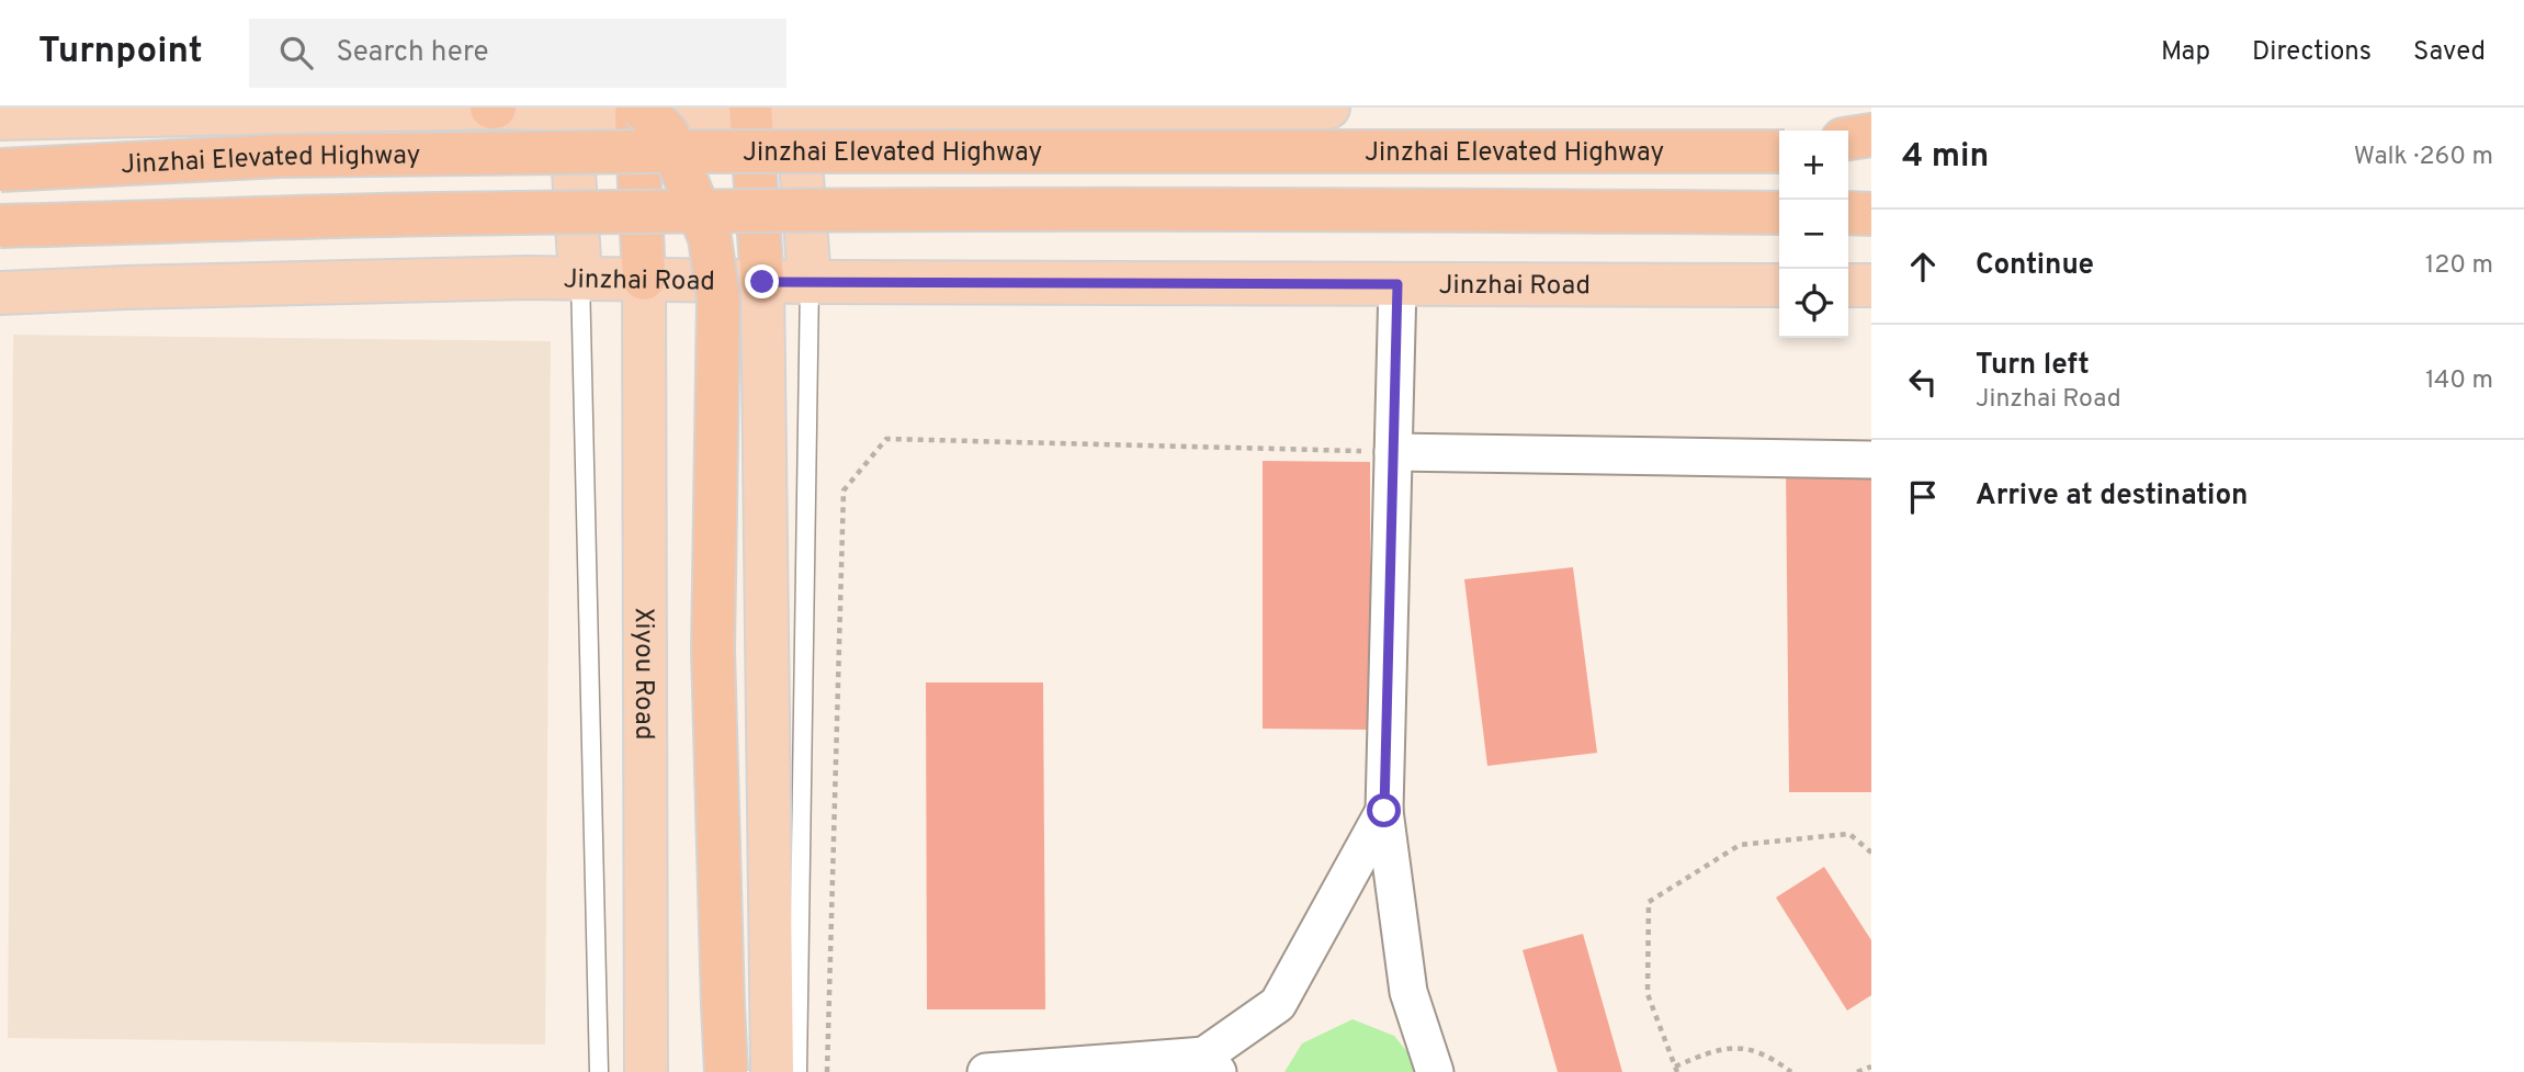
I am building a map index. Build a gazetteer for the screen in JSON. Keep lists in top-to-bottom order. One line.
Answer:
{"streets":{"highway":["Jinzhai Elevated Highway"],"main road":["Jinzhai Road","Xiyou Road"]},"crossings":[["Jinzhai Road","Xiyou Road"]],"page":{"header":"Turnpoint","search":"Search here","nav":["Map","Directions","Saved"],"heading":["4 min","Walk · 260 m"],"map_buttons":["+","−"],"list":[["Continue","120 m"],["Turn left","Jinzhai Road","140 m"],"Arrive at destination"]}}
